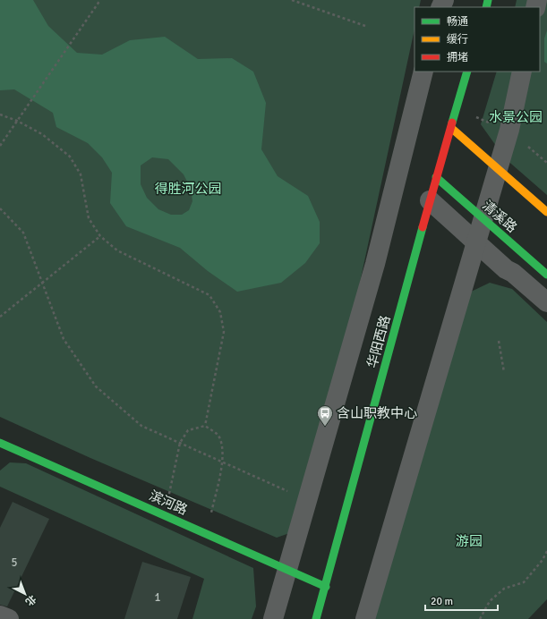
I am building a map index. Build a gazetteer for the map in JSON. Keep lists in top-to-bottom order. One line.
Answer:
{"streets":{"main road":["清溪路","华阳西路","滨河路"]},"crossings":[["清溪路","华阳西路"],["华阳西路","滨河路"]],"parks":["水景公园","得胜河公园","游园"],"places":{"bus stop":["含山职教中心"]},"house_numbers":["5","1"],"legend":["畅通","缓行","拥堵"],"scale_bar":"20 m","north":"bottom right"}
